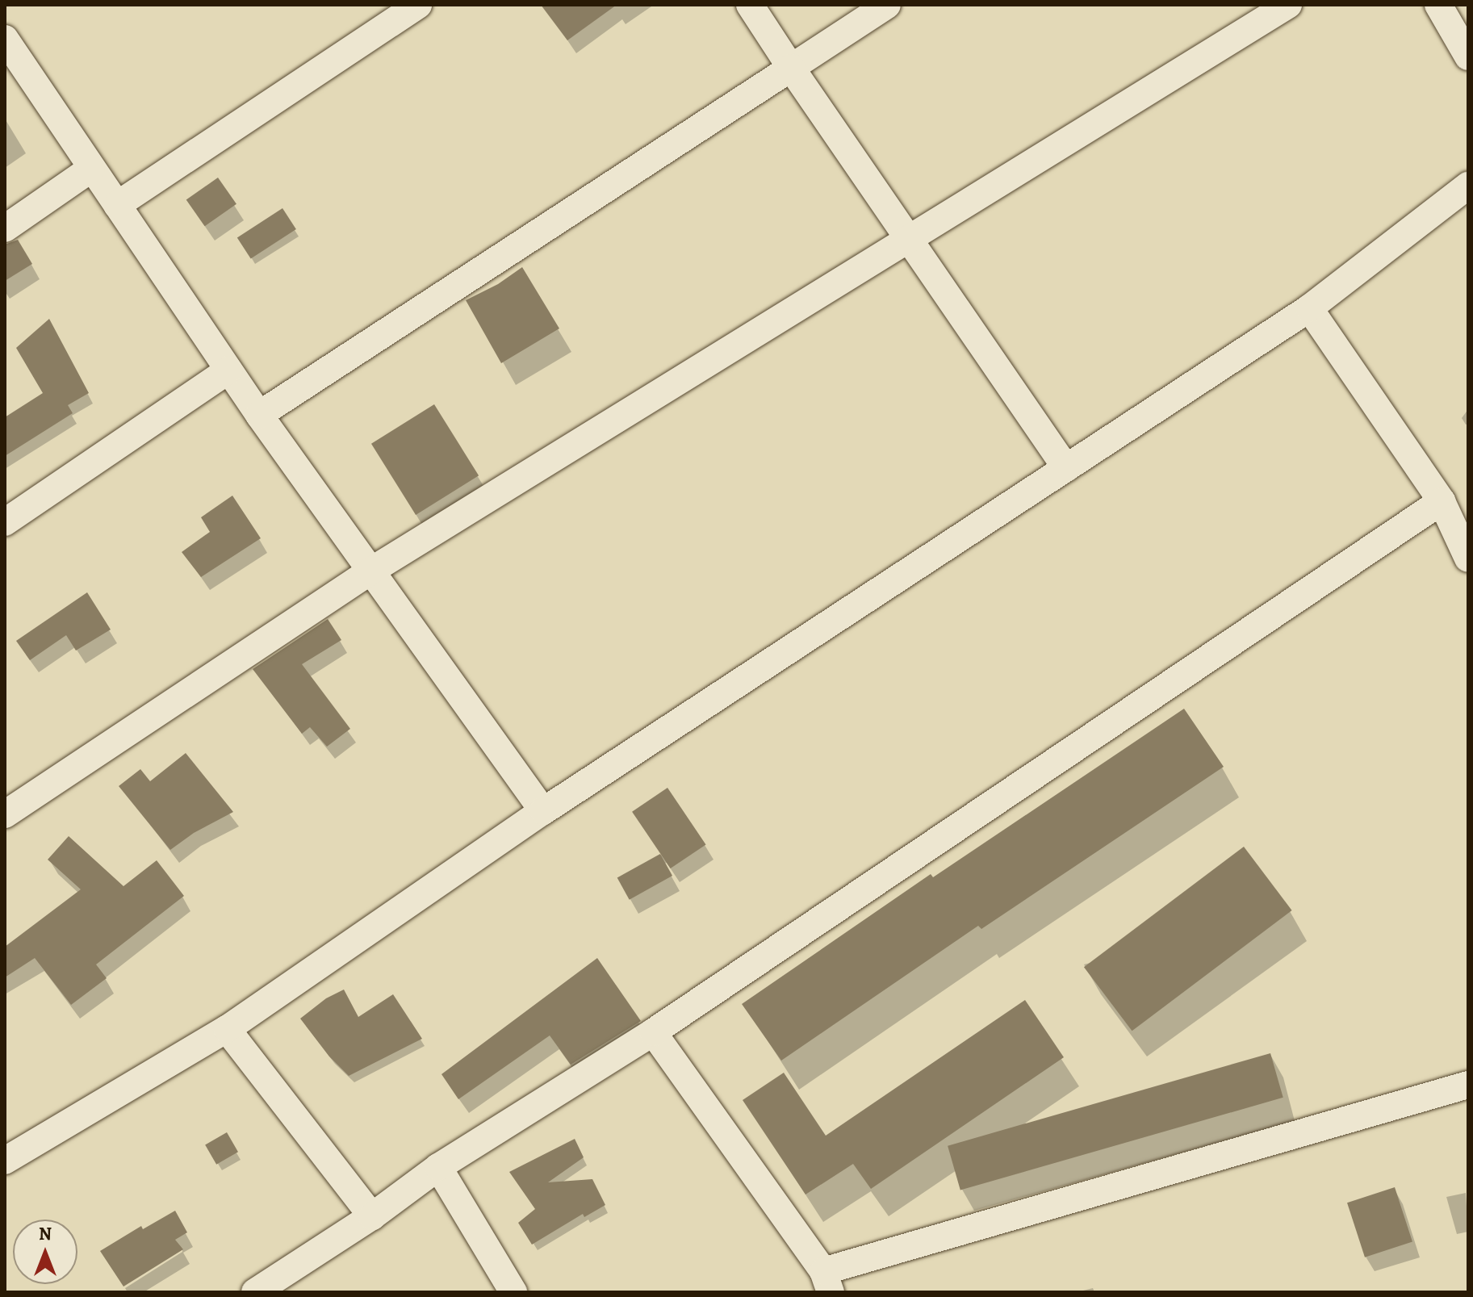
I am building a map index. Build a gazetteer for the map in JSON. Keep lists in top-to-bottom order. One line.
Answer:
{"north":"top"}
